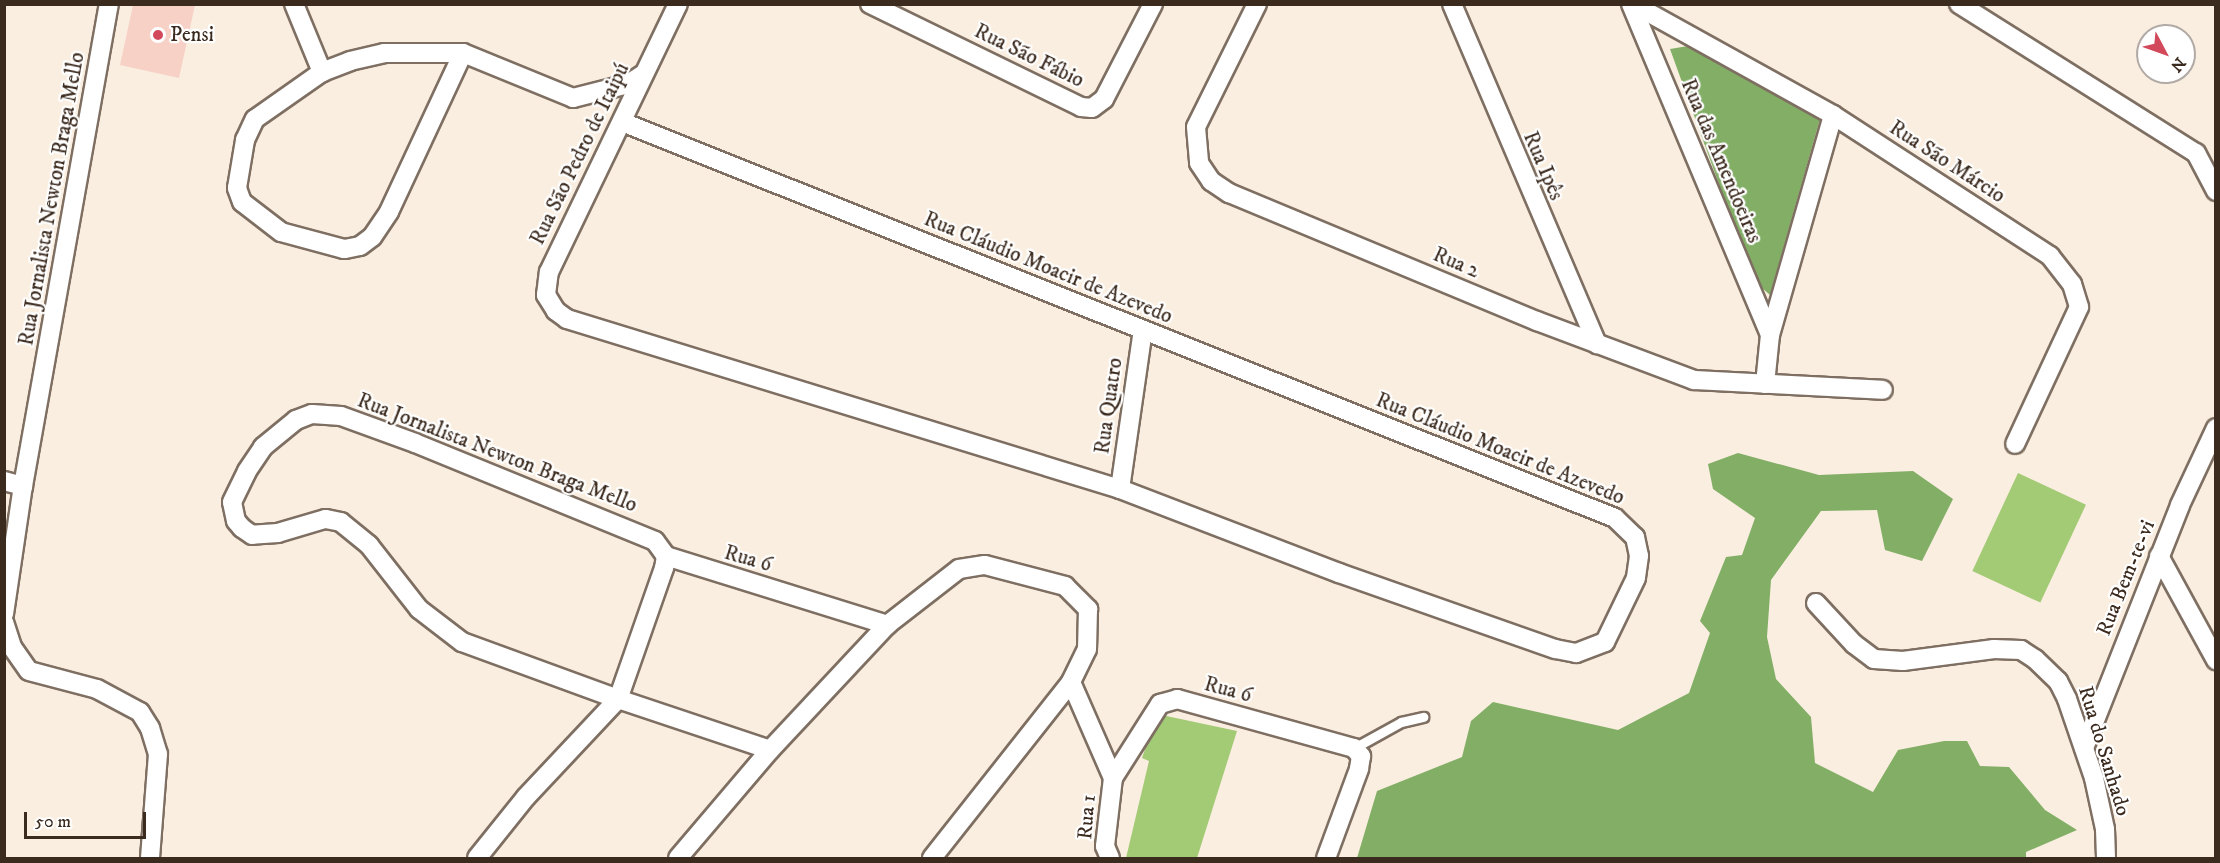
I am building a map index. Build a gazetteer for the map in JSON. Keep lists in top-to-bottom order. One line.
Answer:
{"streets":{"street":["Rua São Fábio","Rua São Pedro de Itaipú","Rua das Amendoeiras","Rua São Márcio","Rua Ipês","Rua Jornalista Newton Braga Mello","Rua 2","Rua Cláudio Moacir de Azevedo","Rua Quatro","Rua 6","Rua Bem-te-vi","Rua do Sanhado","Rua 1"]},"crossings":[["Rua São Pedro de Itaipú","Rua Cláudio Moacir de Azevedo"],["Rua das Amendoeiras","Rua São Márcio"],["Rua Ipês","Rua 2"],["Rua Jornalista Newton Braga Mello","Rua 6"],["Rua Cláudio Moacir de Azevedo","Rua Quatro"],["Rua 6","Rua 1"],["Rua Bem-te-vi","Rua do Sanhado"]],"places":["Pensi"],"scale_bar":"50 m","north":"bottom right"}
